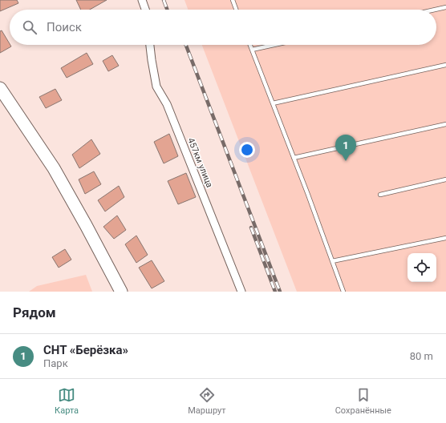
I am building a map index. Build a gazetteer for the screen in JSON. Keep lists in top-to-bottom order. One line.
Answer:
{"streets":{"street":["457км улица"]},"page":{"search":"Поиск","pins":"1","heading":"Рядом","list":[{"mark":"1","name":"СНТ «Берёзка»","note":"Парк","value":"80 m"}],"nav":["Карта","Маршрут","Сохранённые"]}}
